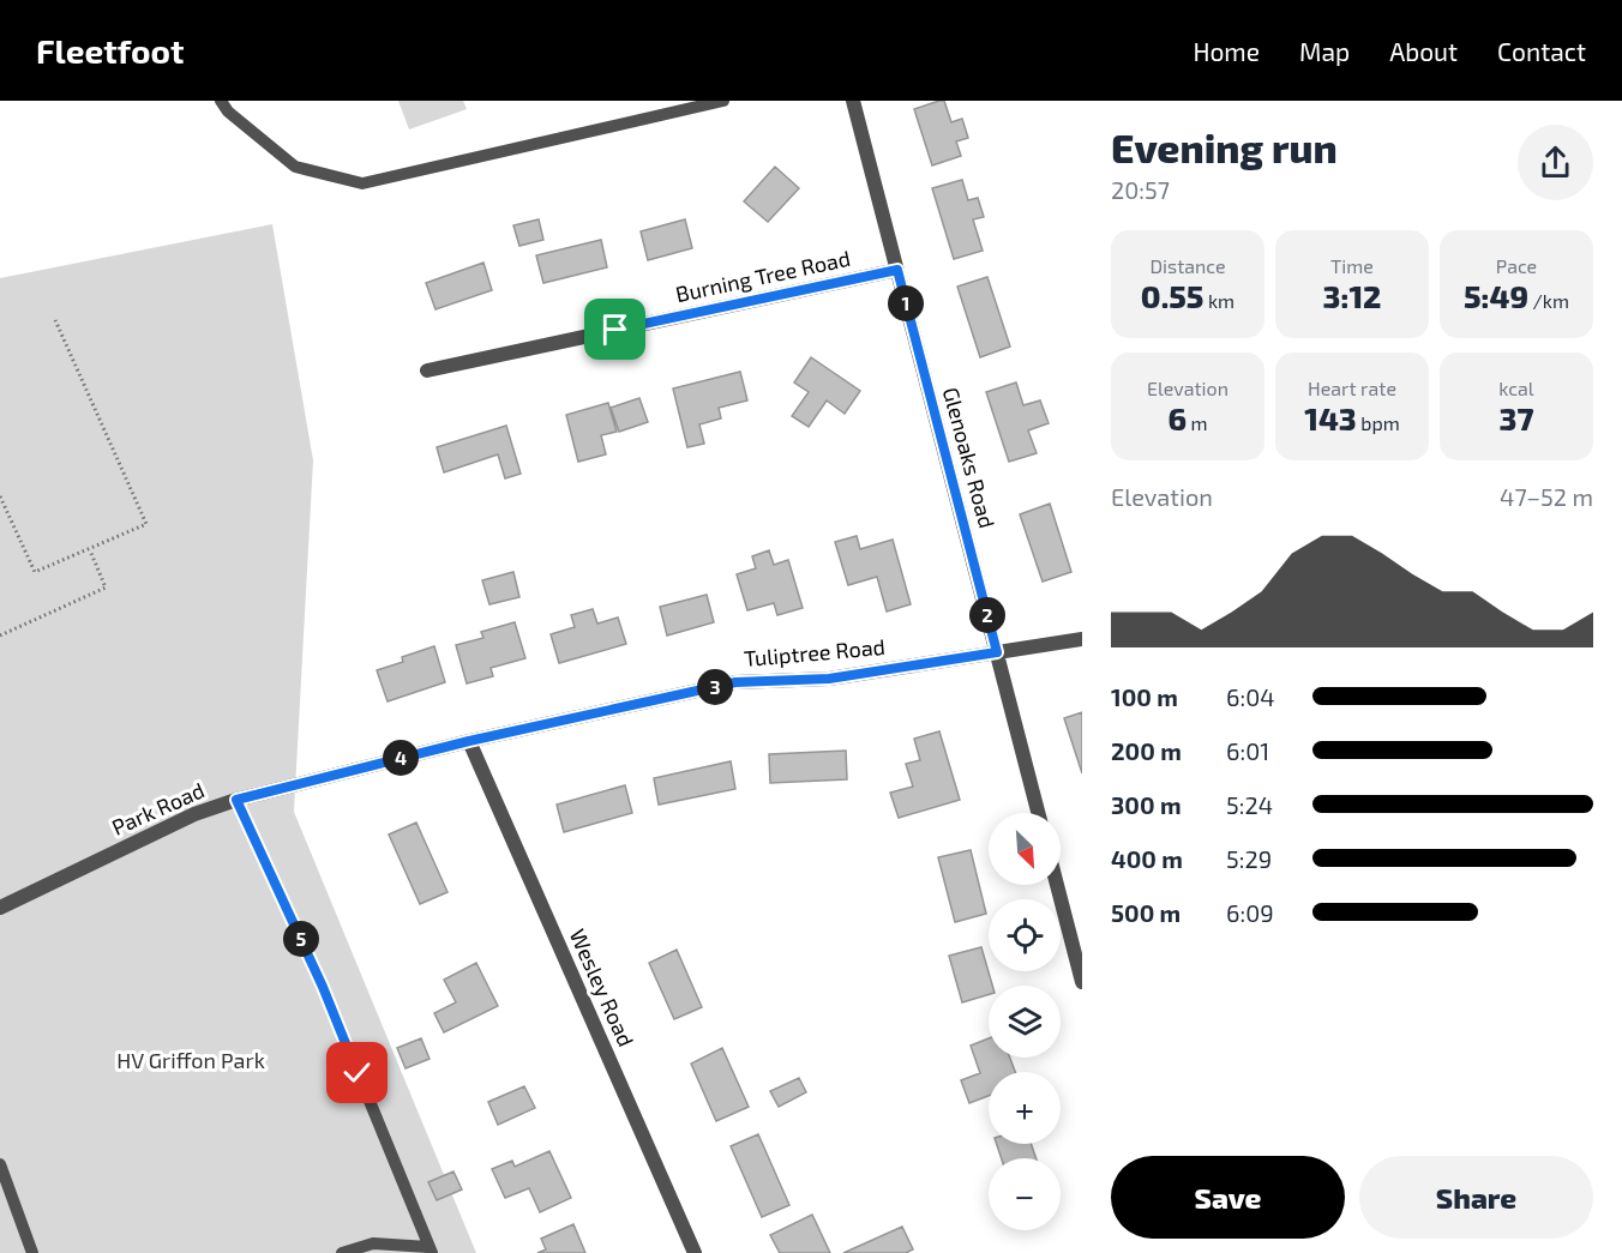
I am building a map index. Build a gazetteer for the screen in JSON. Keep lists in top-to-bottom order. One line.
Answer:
{"streets":{"street":["Burning Tree Road","Glenoaks Road","Tuliptree Road","Park Road","Wesley Road"]},"crossings":[["Burning Tree Road","Glenoaks Road"],["Glenoaks Road","Tuliptree Road"],["Tuliptree Road","Park Road"],["Tuliptree Road","Wesley Road"],["Park Road","Wesley Road"]],"parks":["HV Griffon Park"],"north":"bottom right","page":{"header":"Fleetfoot","nav":["Home","Map","About","Contact"],"heading":["Evening run","20:57"],"stats":[["Distance","0.55 km"],["Time","3:12"],["Pace","5:49 /km"],["Elevation","6 m"],["Heart rate","143 bpm"],["kcal","37"]],"pins":["1","2","3","4","5"],"chart":["Elevation","47–52 m"],"list":[{"name":"100 m","note":"6:04"},{"name":"200 m","note":"6:01"},{"name":"300 m","note":"5:24"},{"name":"400 m","note":"5:29"},{"name":"500 m","note":"6:09"}],"map_buttons":["+","−"],"buttons":["Save","Share"]}}
